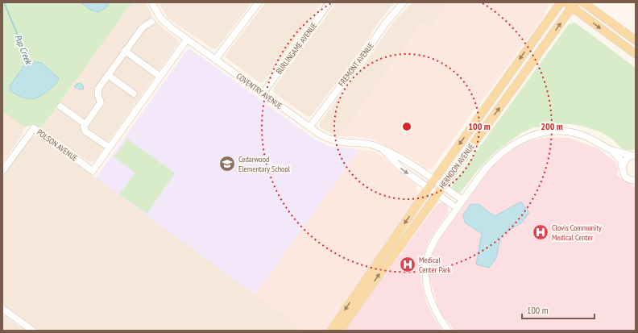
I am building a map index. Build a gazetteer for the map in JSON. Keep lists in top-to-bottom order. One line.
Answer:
{"streets":{"main road":["HERNDON AVENUE"],"street":["BURLINGAME AVENUE","FREMONT AVENUE","COVENTRY AVENUE","POLSON AVENUE"]},"crossings":[["BURLINGAME AVENUE","COVENTRY AVENUE"],["FREMONT AVENUE","COVENTRY AVENUE"],["COVENTRY AVENUE","HERNDON AVENUE"]],"water":["Pup Creek"],"places":{"school or university":["Cedarwood Elementary School"],"hospital":["Clovis Community Medical Center","Medical Center Park"]},"scale_bar":"100 m","rings":["100 m","200 m"]}
